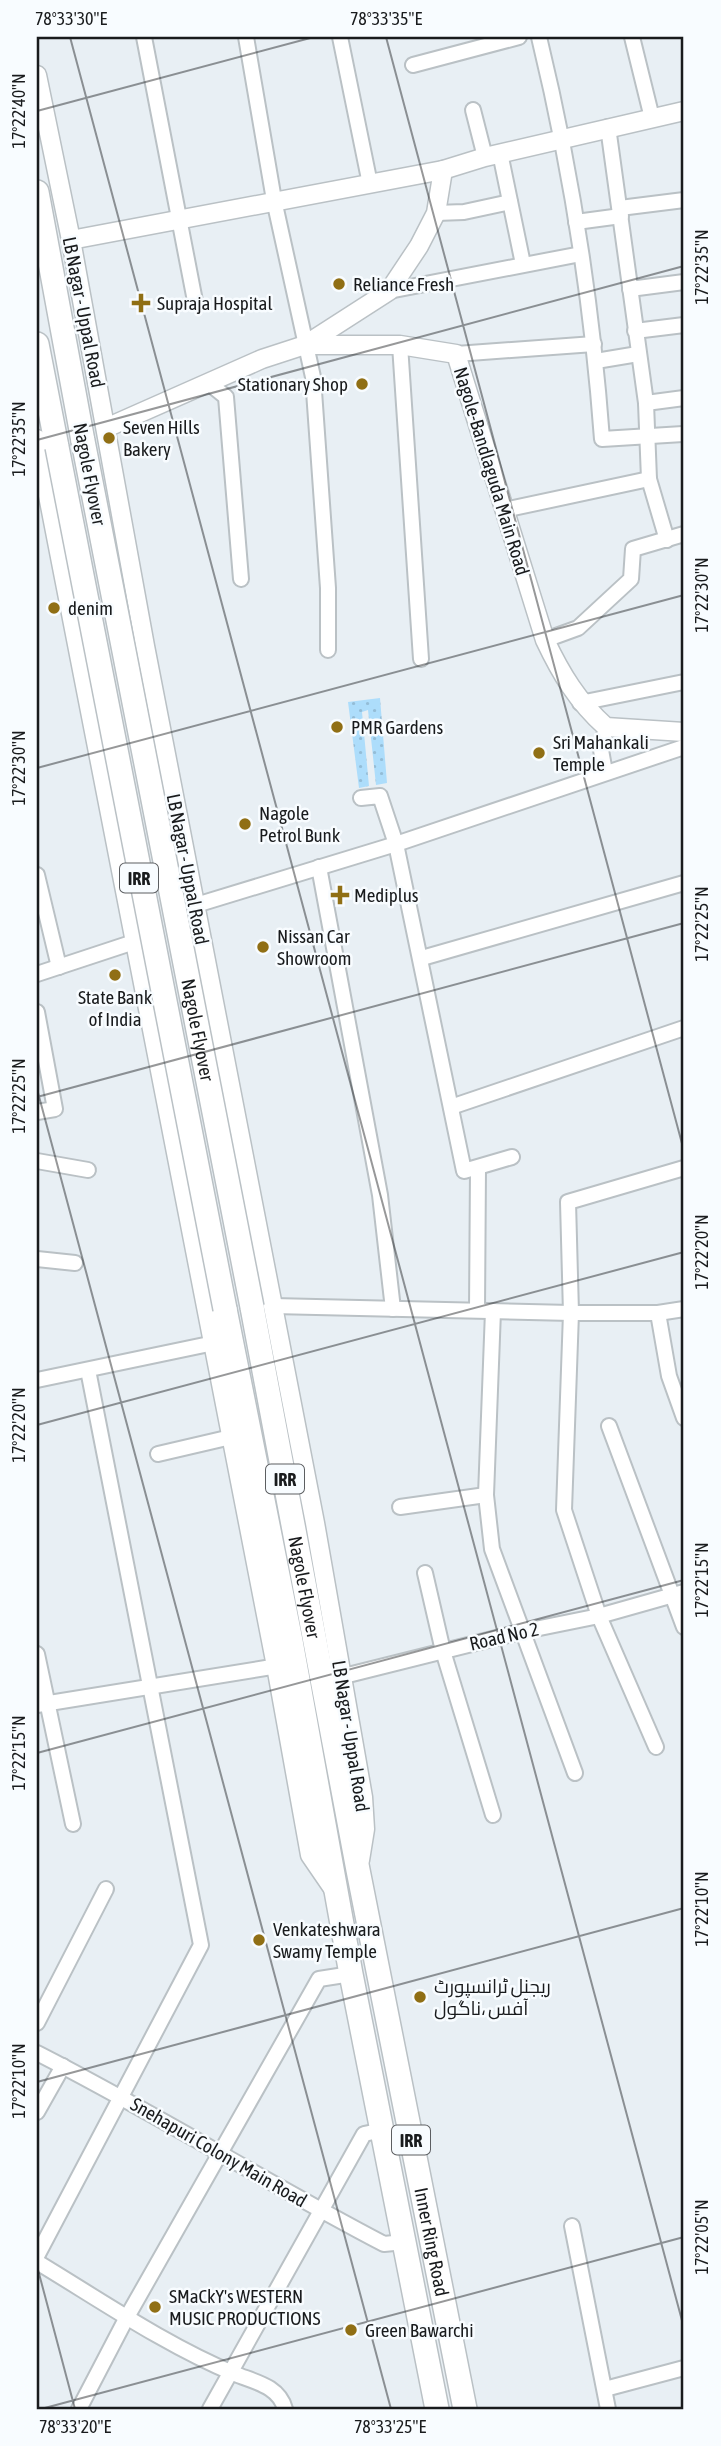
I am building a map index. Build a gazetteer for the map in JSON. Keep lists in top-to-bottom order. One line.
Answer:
{"streets":{"highway":["Nagole Flyover","IRR","Inner Ring Road"],"street":["LB Nagar - Uppal Road","Nagole-Bandlaguda Main Road","Road No 2","Snehapuri Colony Main Road"]},"crossings":[["LB Nagar - Uppal Road","Nagole-Bandlaguda Main Road"],["LB Nagar - Uppal Road","Nagole Flyover"],["Nagole Flyover","Road No 2"],["Nagole Flyover","Inner Ring Road"],["Snehapuri Colony Main Road","Inner Ring Road"]],"places":{"other":["Reliance Fresh","Stationary Shop","Seven Hills Bakery","denim","PMR Gardens","Sri Mahankali Temple","Nagole Petrol Bunk","Nissan Car Showroom","State Bank of India","Venkateshwara Swamy Temple","ریجنل ٹرانسپورٹ آفس ،ناگول","SMaCkY's WESTERN MUSIC PRODUCTIONS","Green Bawarchi"],"health":["Supraja Hospital","Mediplus"]},"coordinates":["78°33'30\"E","78°33'35\"E","17°22'40\"N","17°22'35\"N","17°22'30\"N","17°22'25\"N","17°22'20\"N","17°22'15\"N","17°22'10\"N","17°22'05\"N","78°33'20\"E","78°33'25\"E"]}
